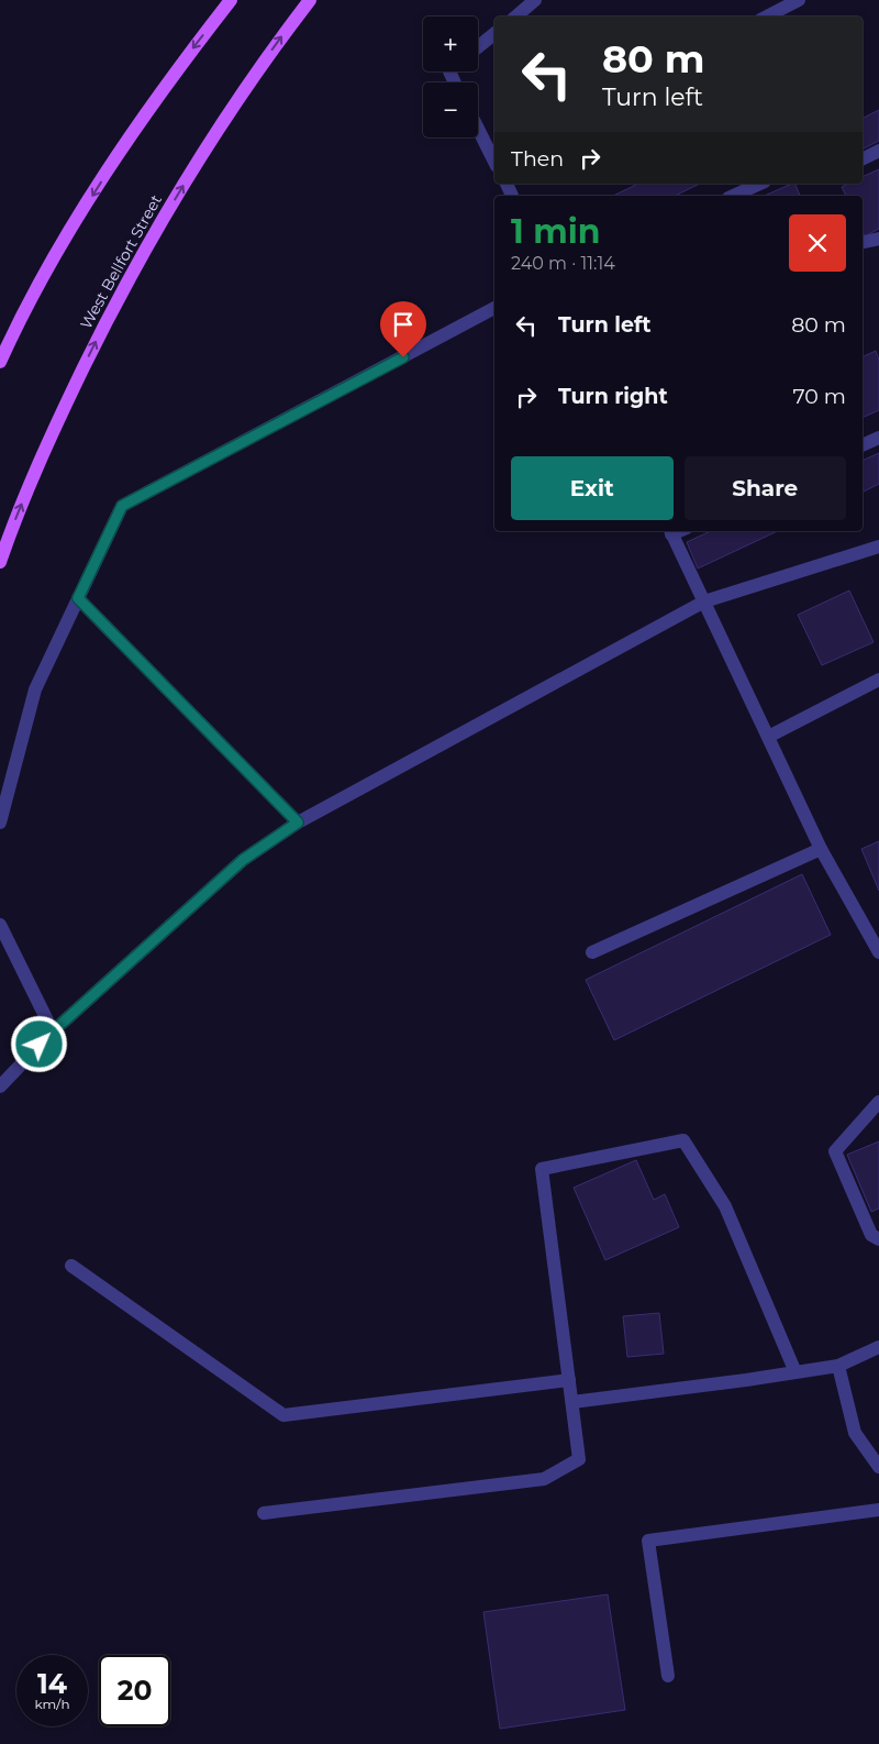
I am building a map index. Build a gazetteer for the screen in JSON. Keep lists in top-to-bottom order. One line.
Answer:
{"streets":{"main road":["West Bellfort Street"]},"page":{"map_buttons":["+","−"],"turn":["80 m","Turn left"],"then":"Then","heading":["1 min","240 m · 11:14"],"list":[{"name":"Turn left","value":"80 m"},{"name":"Turn right","value":"70 m"}],"buttons":["Exit","Share"],"speed":"14 km/h","limit":"20"}}
